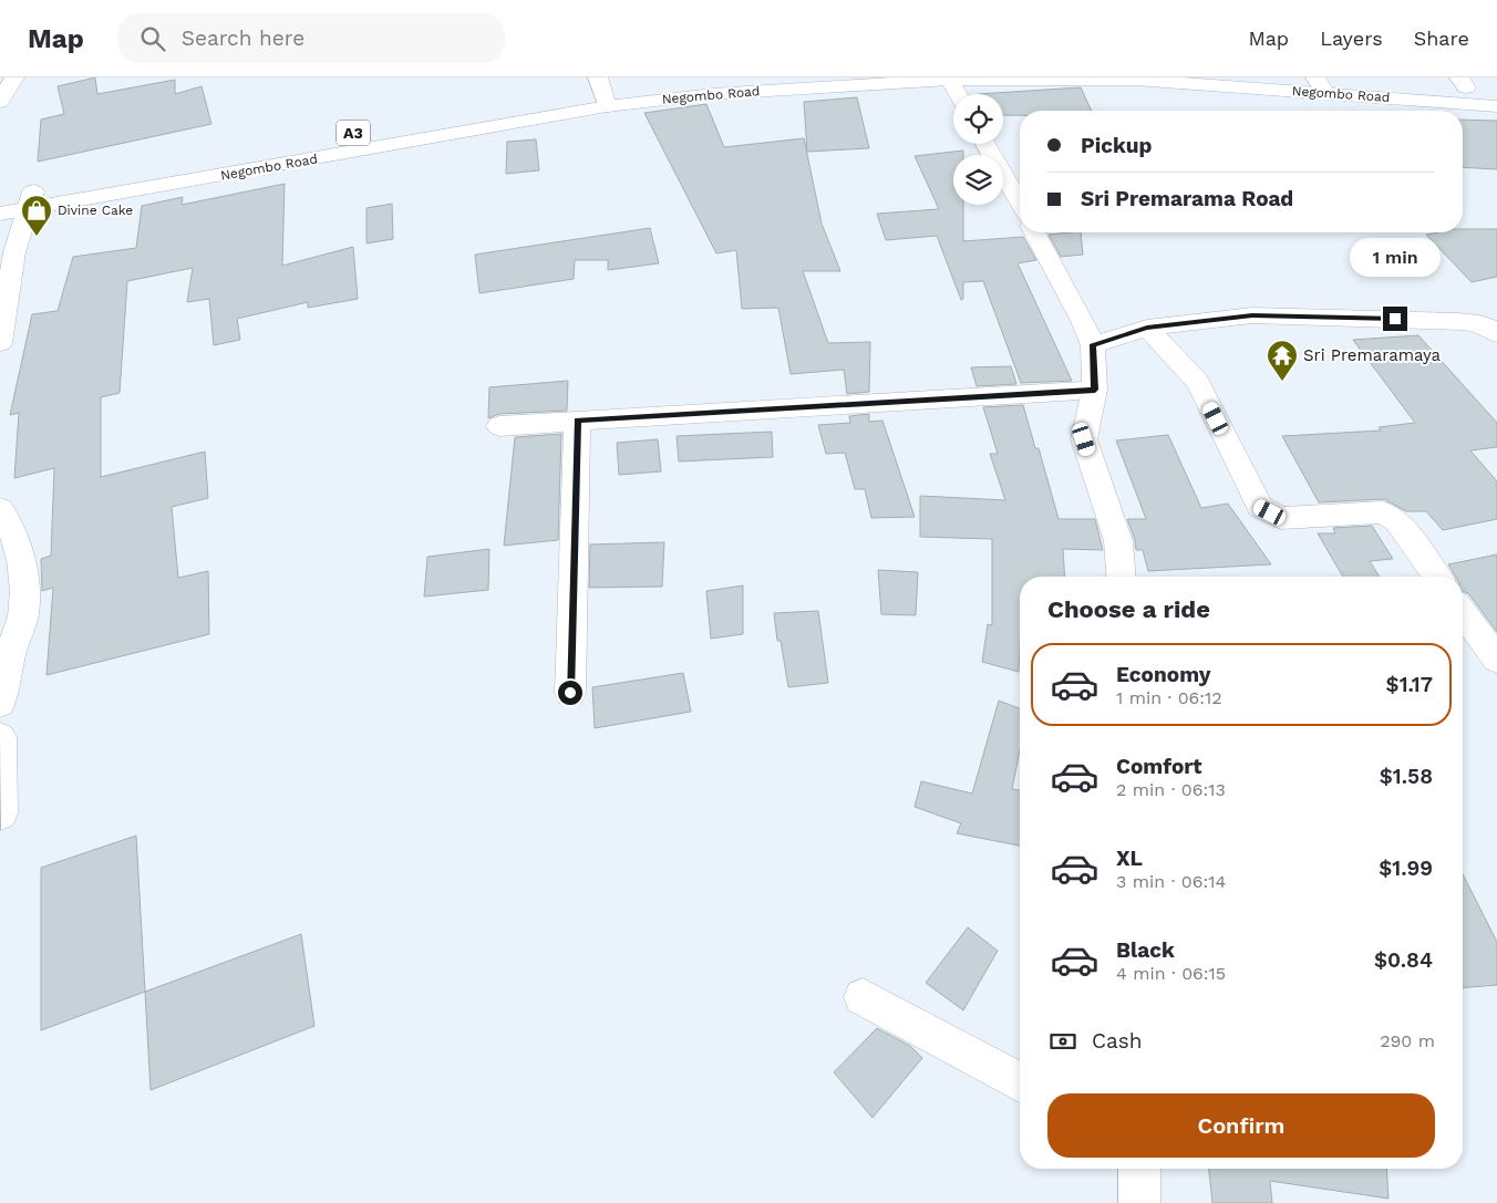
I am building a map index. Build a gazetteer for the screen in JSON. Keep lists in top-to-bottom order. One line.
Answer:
{"streets":{"main road":["Negombo Road","A3"]},"places":{"shop":["Divine Cake"],"temple":["Sri Premaramaya"]},"page":{"header":"Map","search":"Search here","nav":["Map","Layers","Share"],"banner":["Pickup","Sri Premarama Road"],"bubble":"1 min","heading":"Choose a ride","list":[{"name":"Economy","note":"1 min · 06:12","value":"$1.17"},{"name":"Comfort","note":"2 min · 06:13","value":"$1.58"},{"name":"XL","note":"3 min · 06:14","value":"$1.99"},{"name":"Black","note":"4 min · 06:15","value":"$0.84"}],"pay":["Cash","290 m"],"buttons":"Confirm"}}
